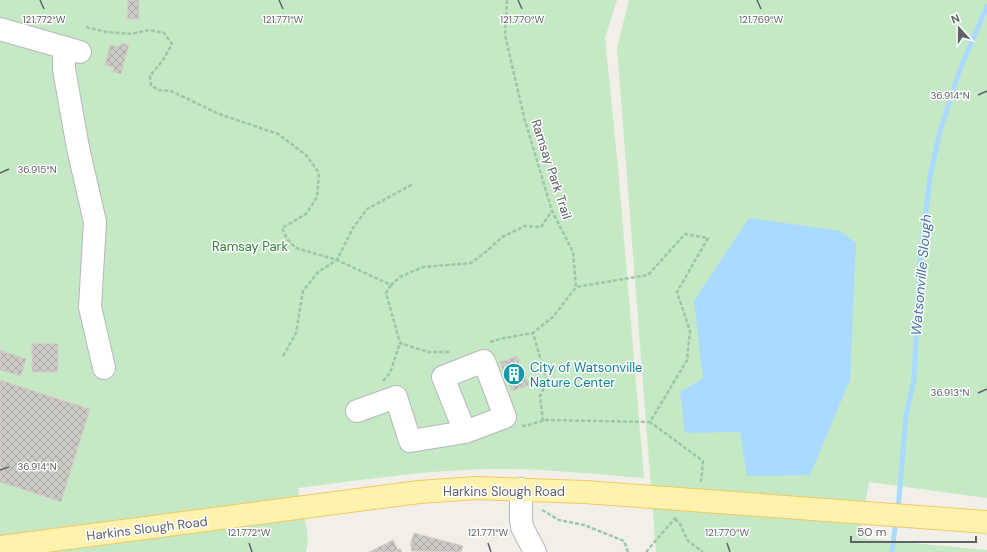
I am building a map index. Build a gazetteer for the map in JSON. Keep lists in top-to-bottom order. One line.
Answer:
{"streets":{"main road":["Harkins Slough Road"],"path":["Ramsay Park Trail"]},"water":["Watsonville Slough"],"parks":["Ramsay Park"],"places":{"building":["City of Watsonville Nature Center"]},"scale_bar":"50 m","north":"top","coordinates":["121.772°W","121.771°W","121.770°W","121.769°W","36.914°N","36.915°N","36.913°N"]}
